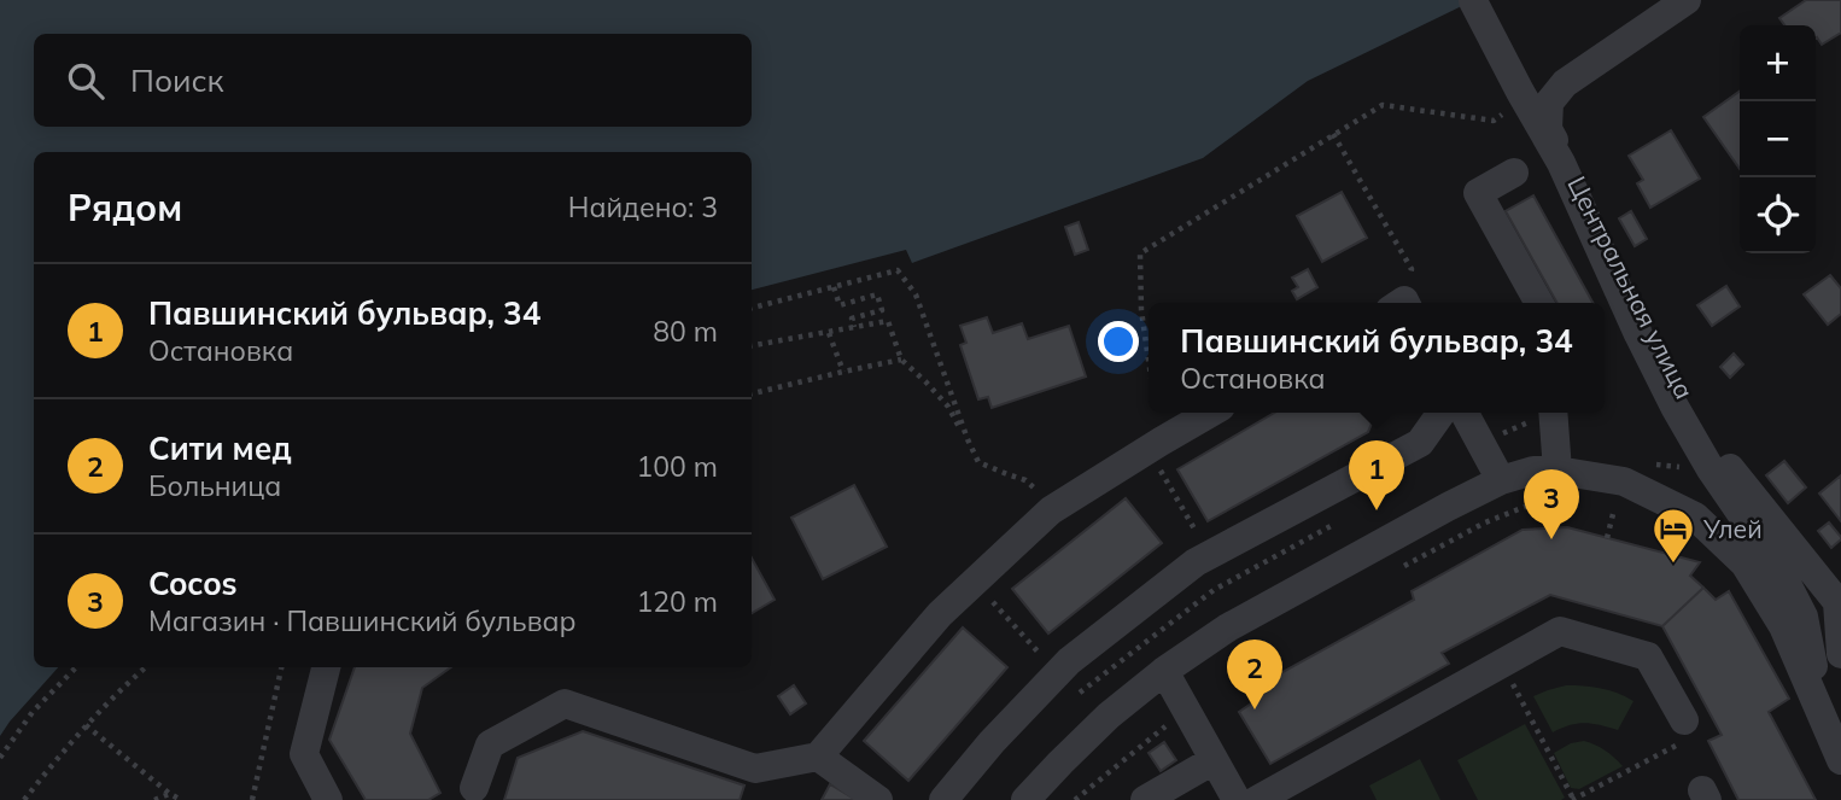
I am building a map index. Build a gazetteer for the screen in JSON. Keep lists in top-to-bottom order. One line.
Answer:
{"streets":{"street":["Центральная улица"]},"places":{"hotel":["Улей"]},"page":{"map_buttons":["+","−"],"search":"Поиск","heading":["Рядом","Найдено: 3"],"list":[{"mark":"1","name":"Павшинский бульвар, 34","note":"Остановка","value":"80 m"},{"mark":"2","name":"Сити мед","note":"Больница","value":"100 m"},{"mark":"3","name":"Cocos","note":"Магазин · Павшинский бульвар","value":"120 m"}],"popup":["Павшинский бульвар, 34","Остановка"],"pins":["1","3","2"]}}
